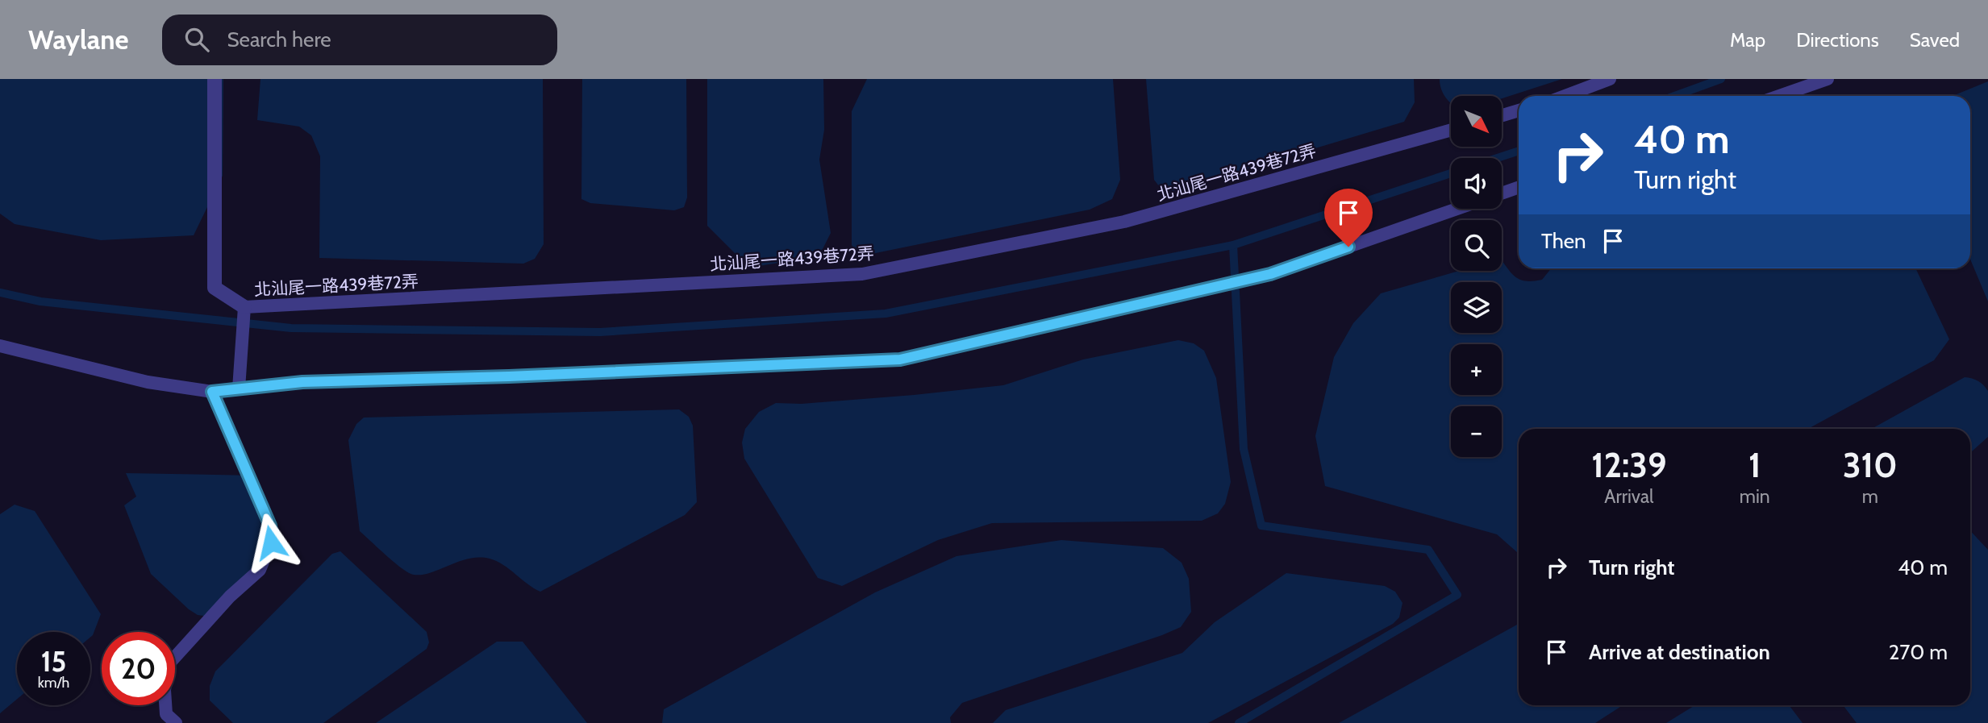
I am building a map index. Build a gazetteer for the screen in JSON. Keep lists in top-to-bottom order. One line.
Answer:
{"streets":{"lane":["北汕尾一路439巷72弄"]},"north":"bottom right","page":{"header":"Waylane","search":"Search here","nav":["Map","Directions","Saved"],"map_buttons":["+","−"],"turn":["40 m","Turn right"],"then":"Then","eta":["12:39","Arrival","1","min","310","m"],"list":[{"name":"Turn right","value":"40 m"},{"name":"Arrive at destination","value":"270 m"}],"speed":"15 km/h","limit":"20"}}
